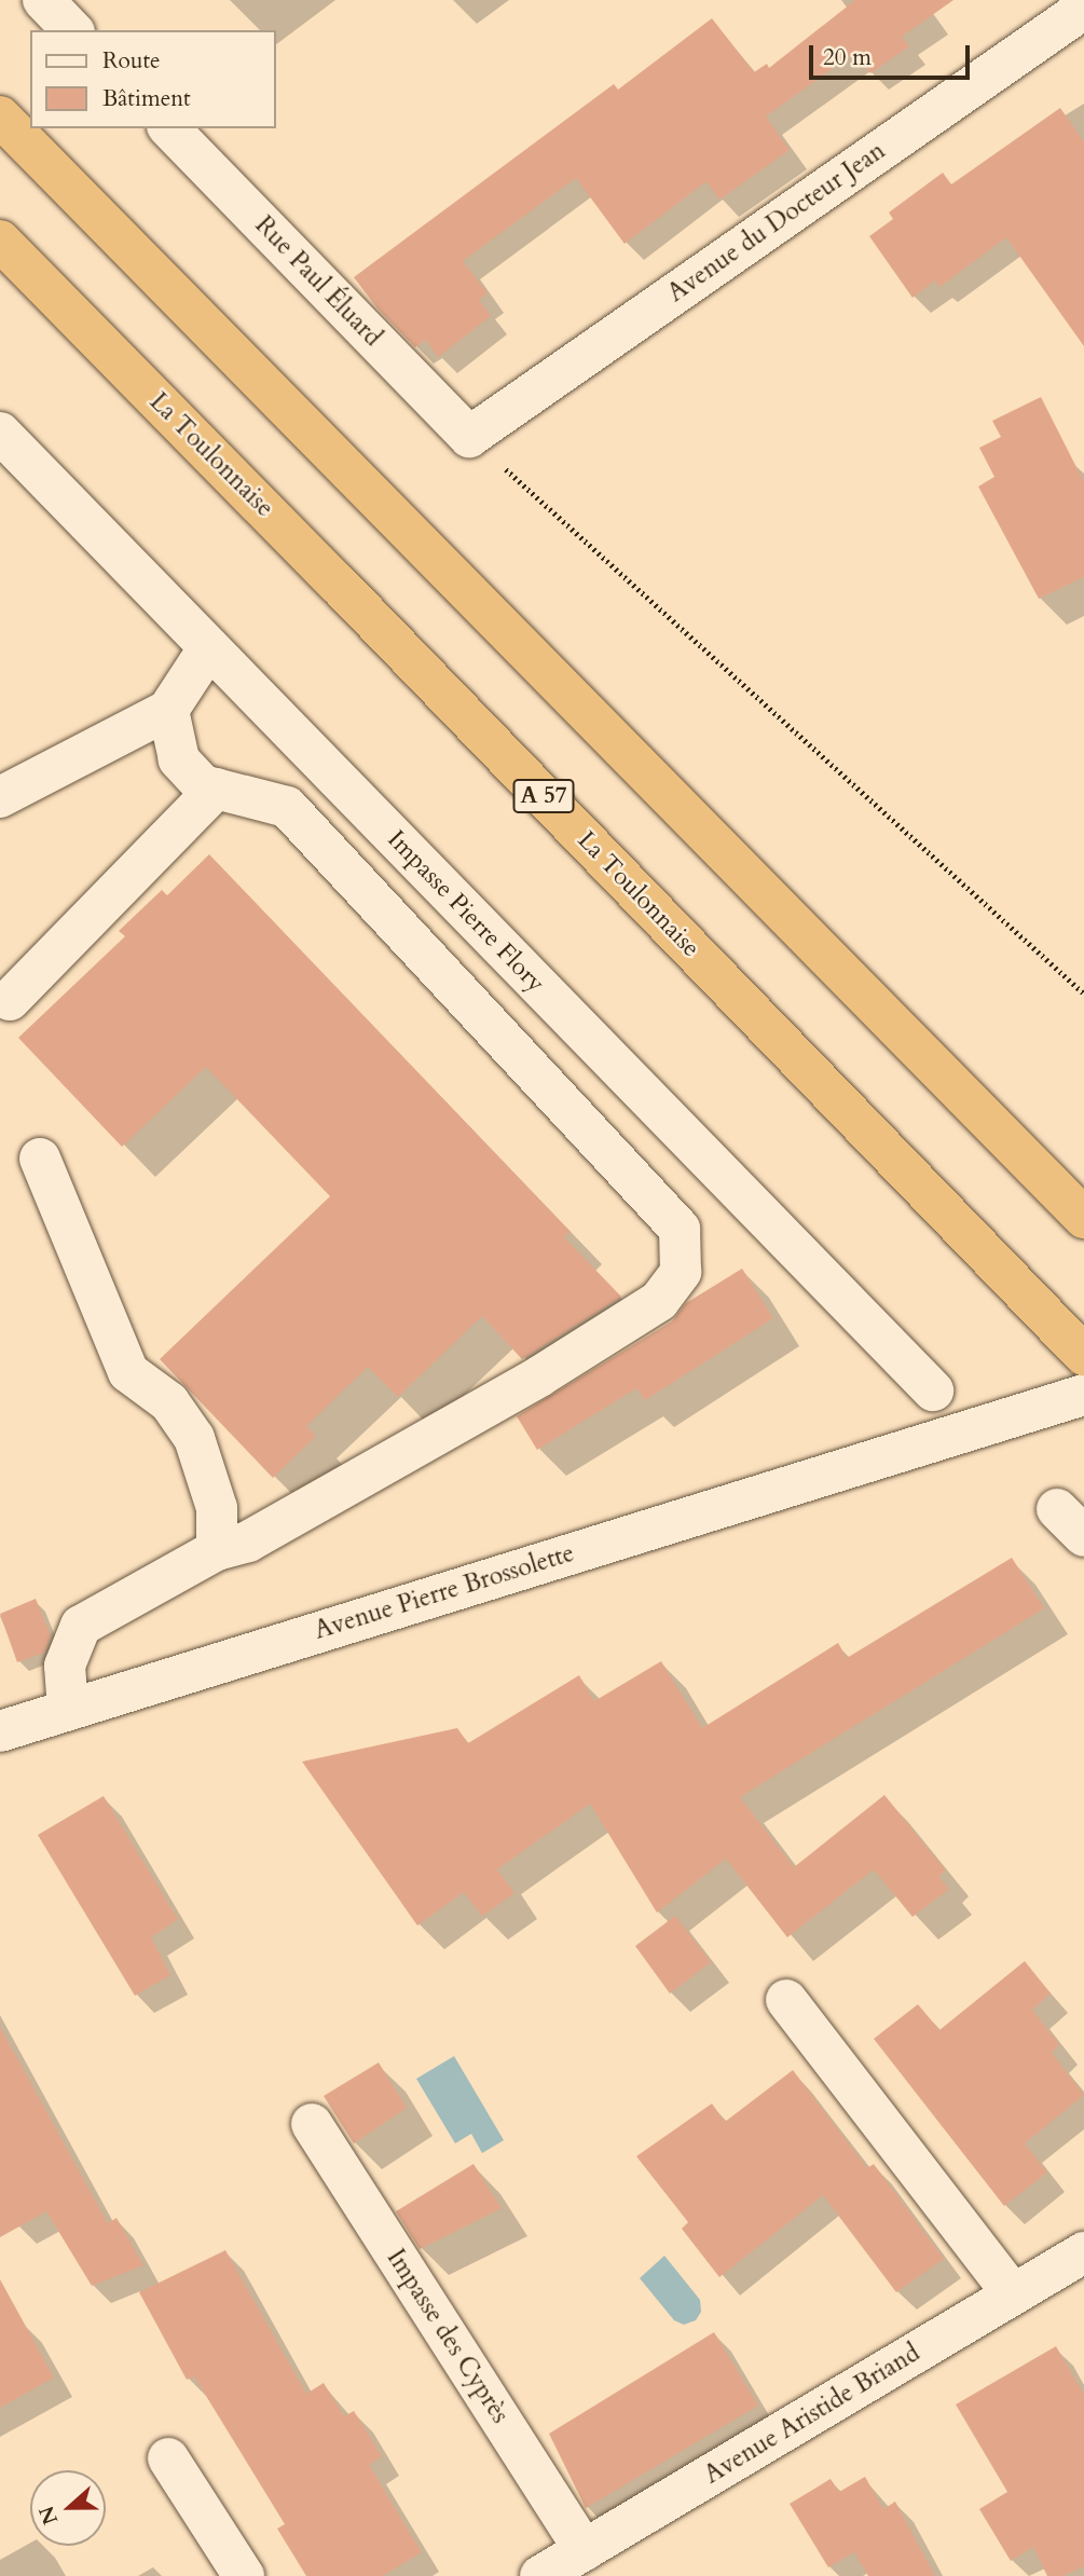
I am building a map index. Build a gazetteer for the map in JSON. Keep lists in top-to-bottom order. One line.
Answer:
{"streets":{"highway":["La Toulonnaise","A 57"],"street":["Avenue du Docteur Jean","Rue Paul Éluard","Impasse Pierre Flory","Avenue Pierre Brossolette","Impasse des Cyprès","Avenue Aristide Briand"]},"crossings":[["Avenue du Docteur Jean","Rue Paul Éluard"],["Impasse des Cyprès","Avenue Aristide Briand"]],"legend":["Route","Bâtiment"],"scale_bar":"20 m","north":"left"}
